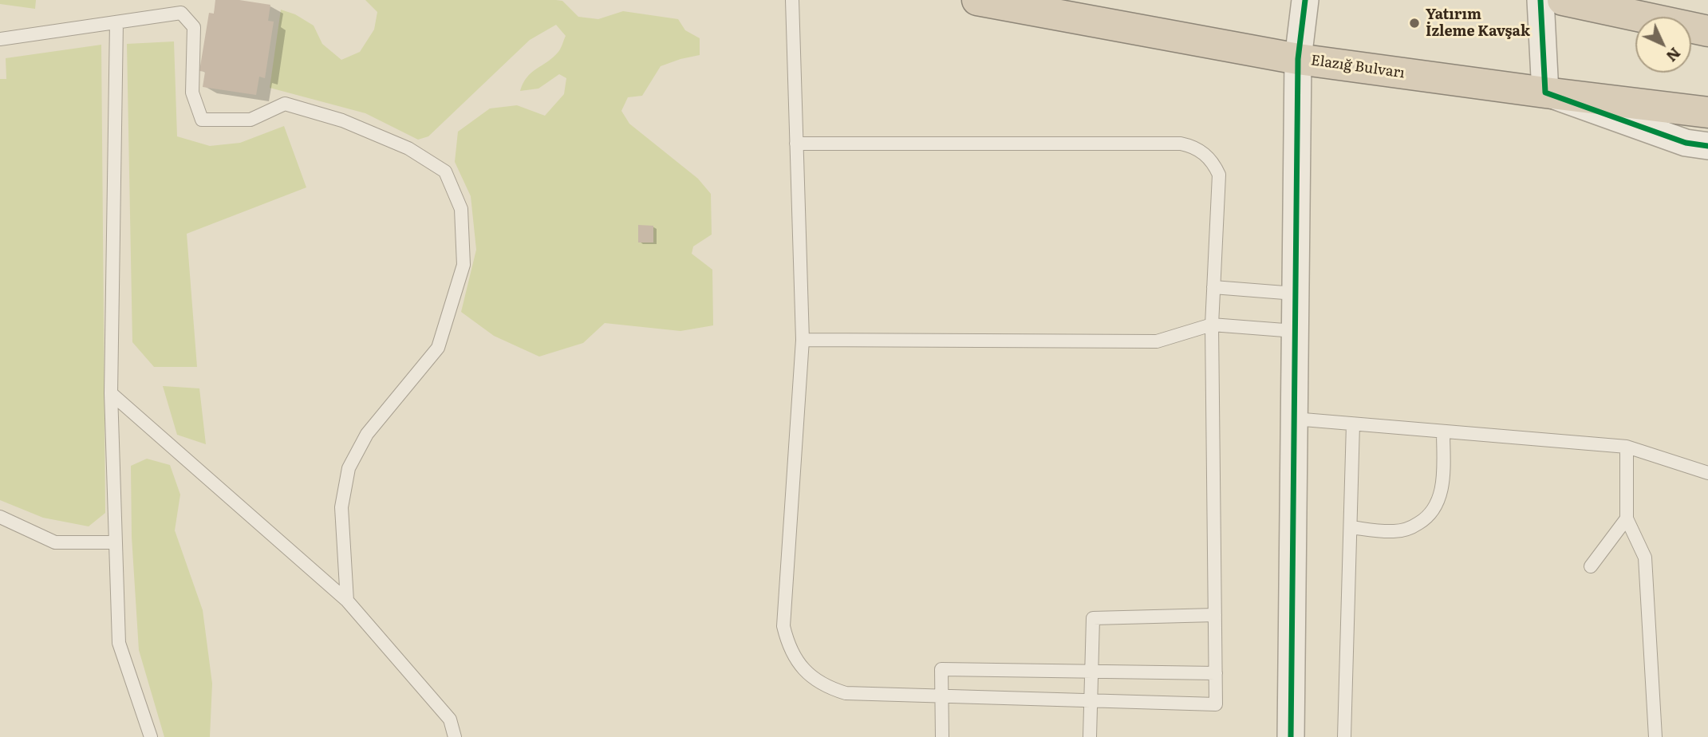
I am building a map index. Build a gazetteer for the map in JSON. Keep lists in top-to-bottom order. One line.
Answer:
{"streets":{"highway":["Elazığ Bulvarı"]},"places":["Yatırım İzleme Kavşak"],"north":"bottom right"}
